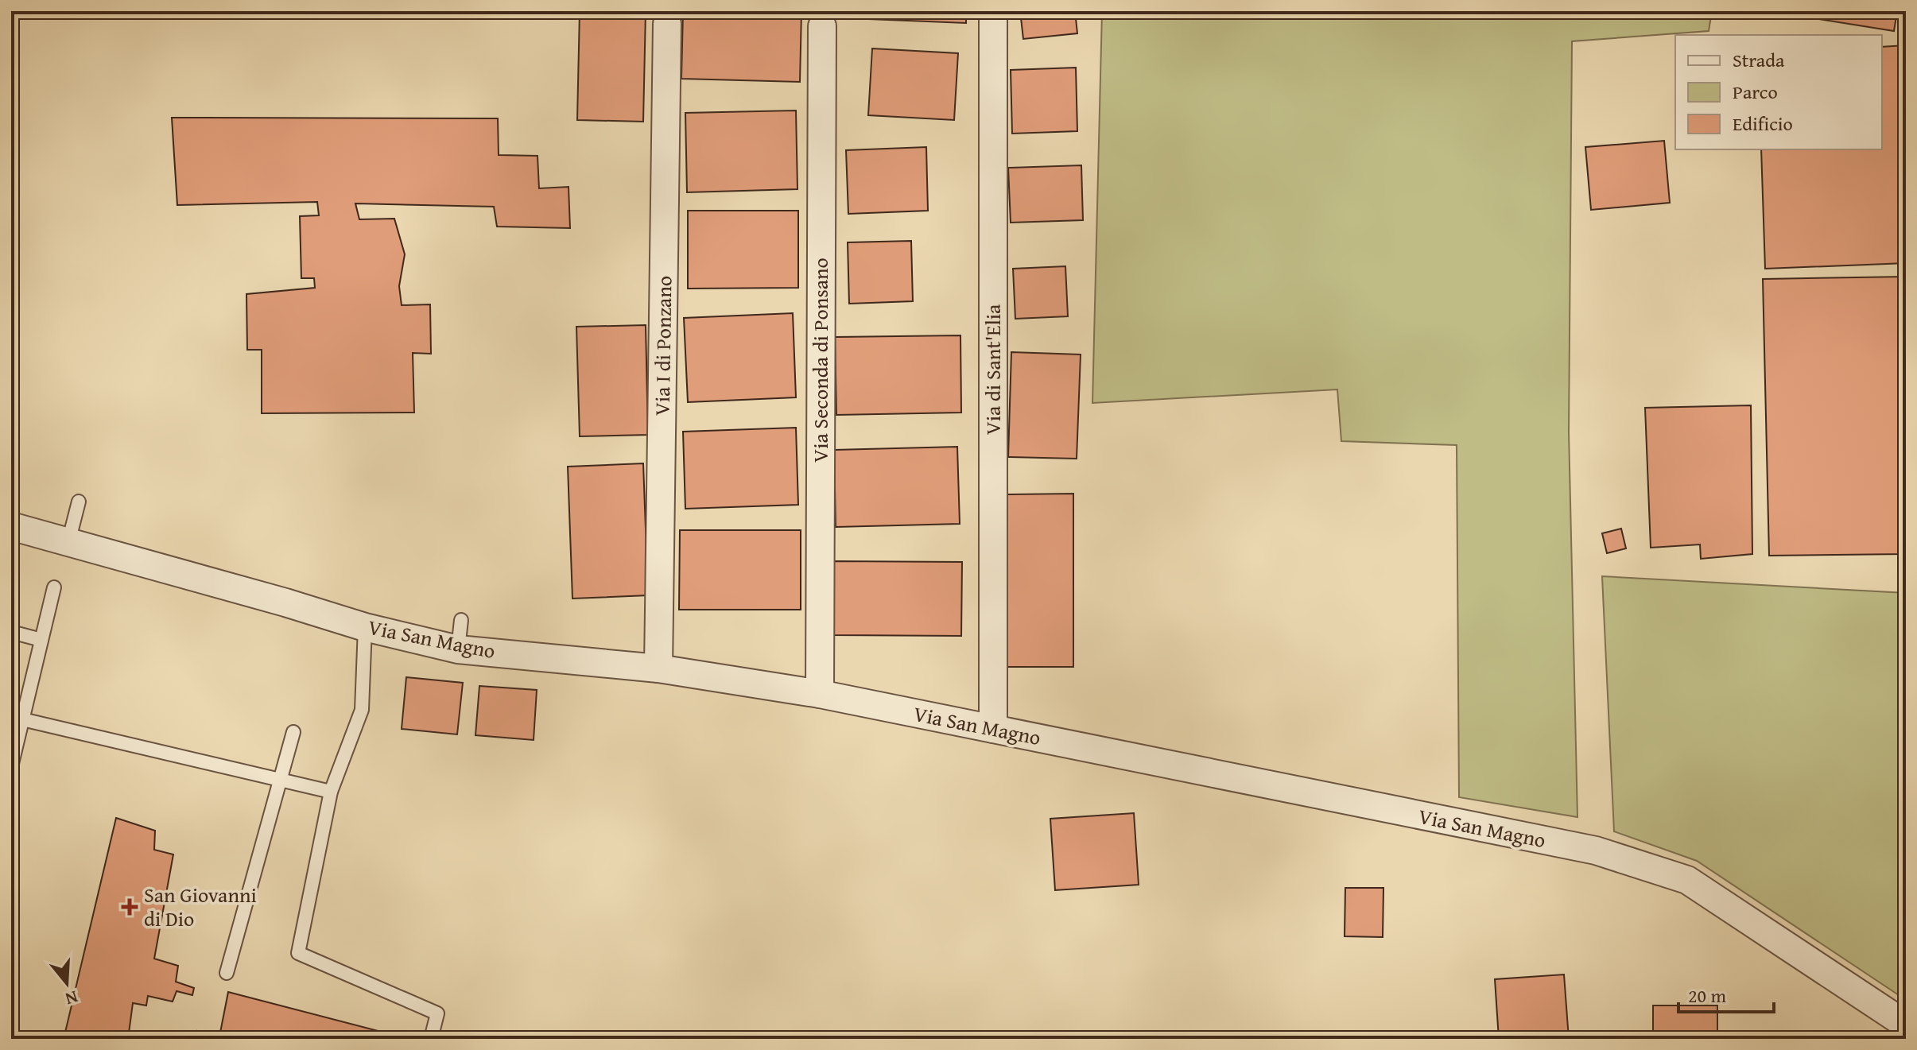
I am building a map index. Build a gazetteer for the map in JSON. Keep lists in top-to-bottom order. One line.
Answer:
{"streets":{"street":["Via I di Ponzano","Via Seconda di Ponsano","Via di Sant'Elia","Via San Magno"]},"crossings":[["Via I di Ponzano","Via San Magno"],["Via Seconda di Ponsano","Via San Magno"],["Via di Sant'Elia","Via San Magno"]],"places":{"health":["San Giovanni di Dio"]},"legend":["Strada","Parco","Edificio"],"scale_bar":"20 m","north":"bottom"}
